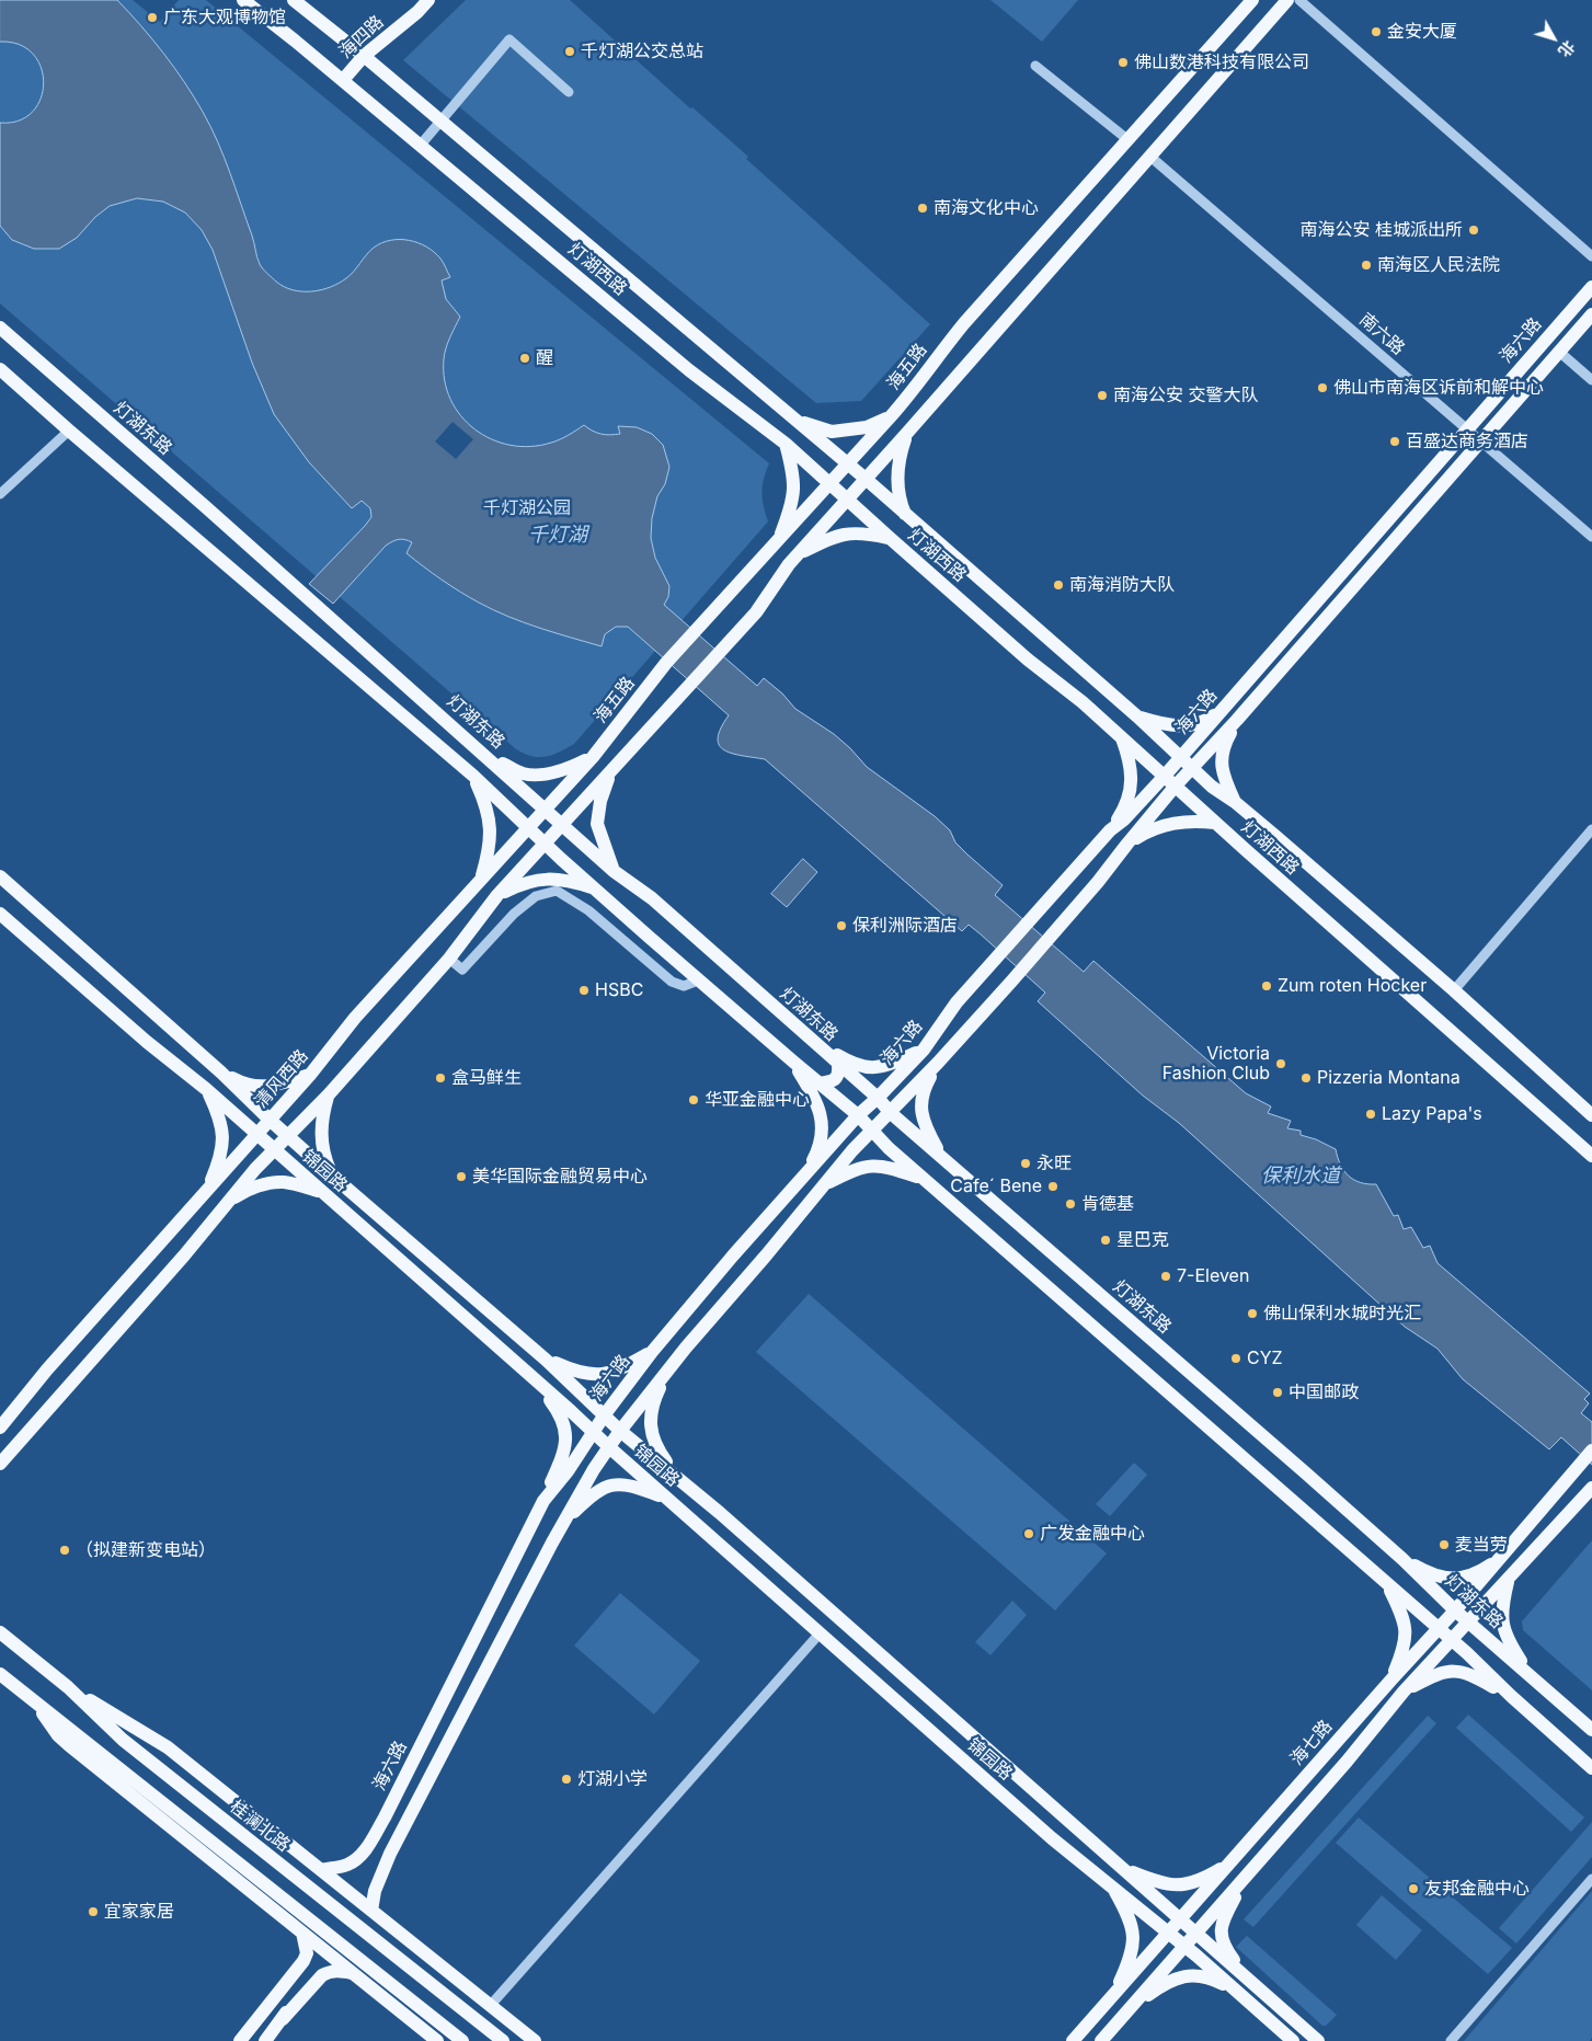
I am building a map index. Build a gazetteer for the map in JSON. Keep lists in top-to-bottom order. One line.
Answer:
{"streets":{"main road":["海四路","灯湖西路","海六路","海五路","灯湖东路","清风西路","锦园路","海七路","桂澜北路"],"street":["南六路"]},"crossings":[["海四路","灯湖西路"],["灯湖西路","海六路"],["灯湖西路","海五路"],["南六路","海六路"],["海六路","灯湖东路"],["海六路","锦园路"],["海五路","清风西路"],["灯湖东路","清风西路"],["灯湖东路","海七路"],["清风西路","锦园路"],["锦园路","海七路"]],"water":["千灯湖","保利水道"],"parks":["千灯湖公园"],"places":["广东大观博物馆","金安大厦","千灯湖公交总站","佛山数港科技有限公司","南海文化中心","南海公安 桂城派出所","南海区人民法院","醒","佛山市南海区诉前和解中心","南海公安 交警大队","百盛达商务酒店","南海消防大队","保利洲际酒店","Zum roten Hocker","HSBC","Victoria Fashion Club","盒马鲜生","Pizzeria Montana","华亚金融中心","Lazy Papa's","永旺","美华国际金融贸易中心","Cafe´ Bene","肯德基","星巴克","7-Eleven","佛山保利水城时光汇","CYZ","中国邮政","广发金融中心","麦当劳","（拟建新变电站）","灯湖小学","友邦金融中心","宜家家居"],"north":"bottom right"}
